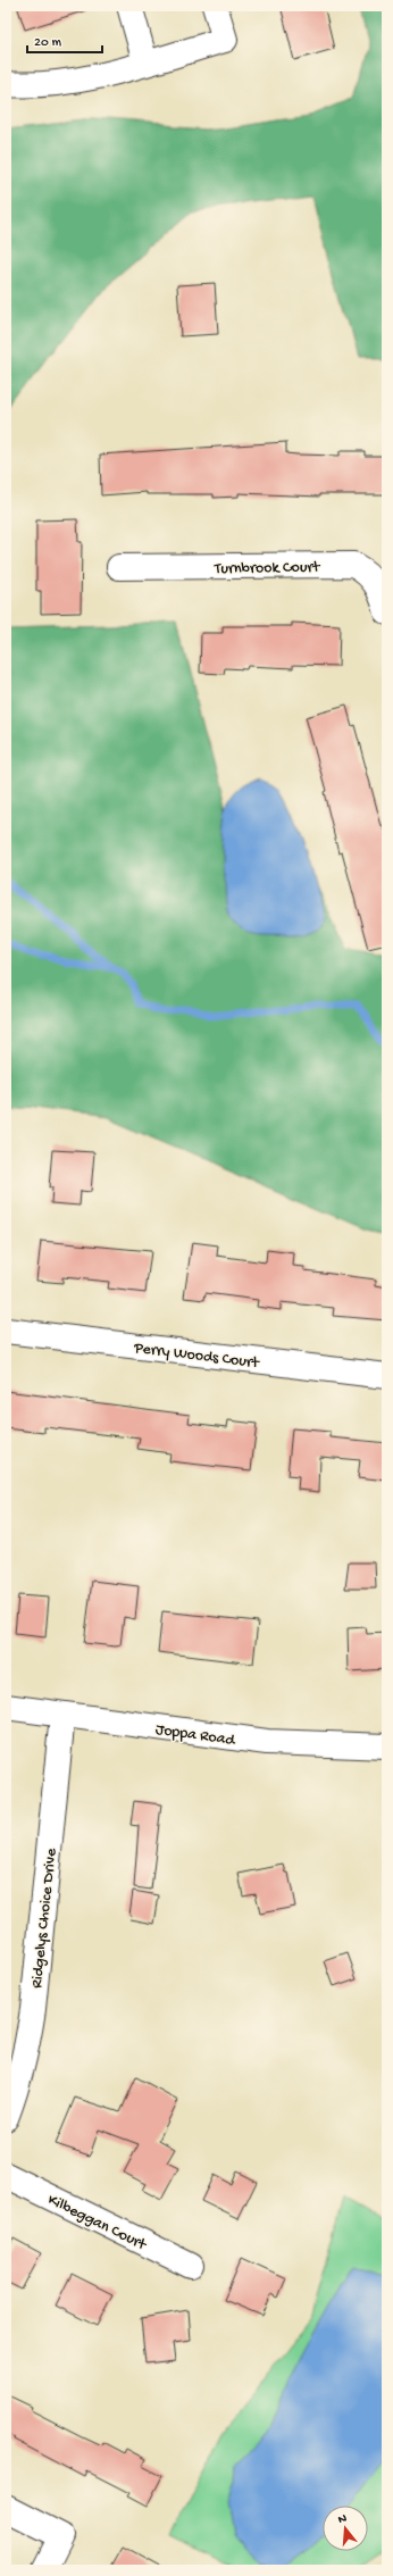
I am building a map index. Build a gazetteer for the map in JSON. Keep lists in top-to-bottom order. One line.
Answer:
{"streets":{"street":["Turnbrook Court","Perry Woods Court","Joppa Road","Ridgelys Choice Drive","Kilbeggan Court"]},"crossings":[["Joppa Road","Ridgelys Choice Drive"]],"scale_bar":"20 m","north":"top"}
